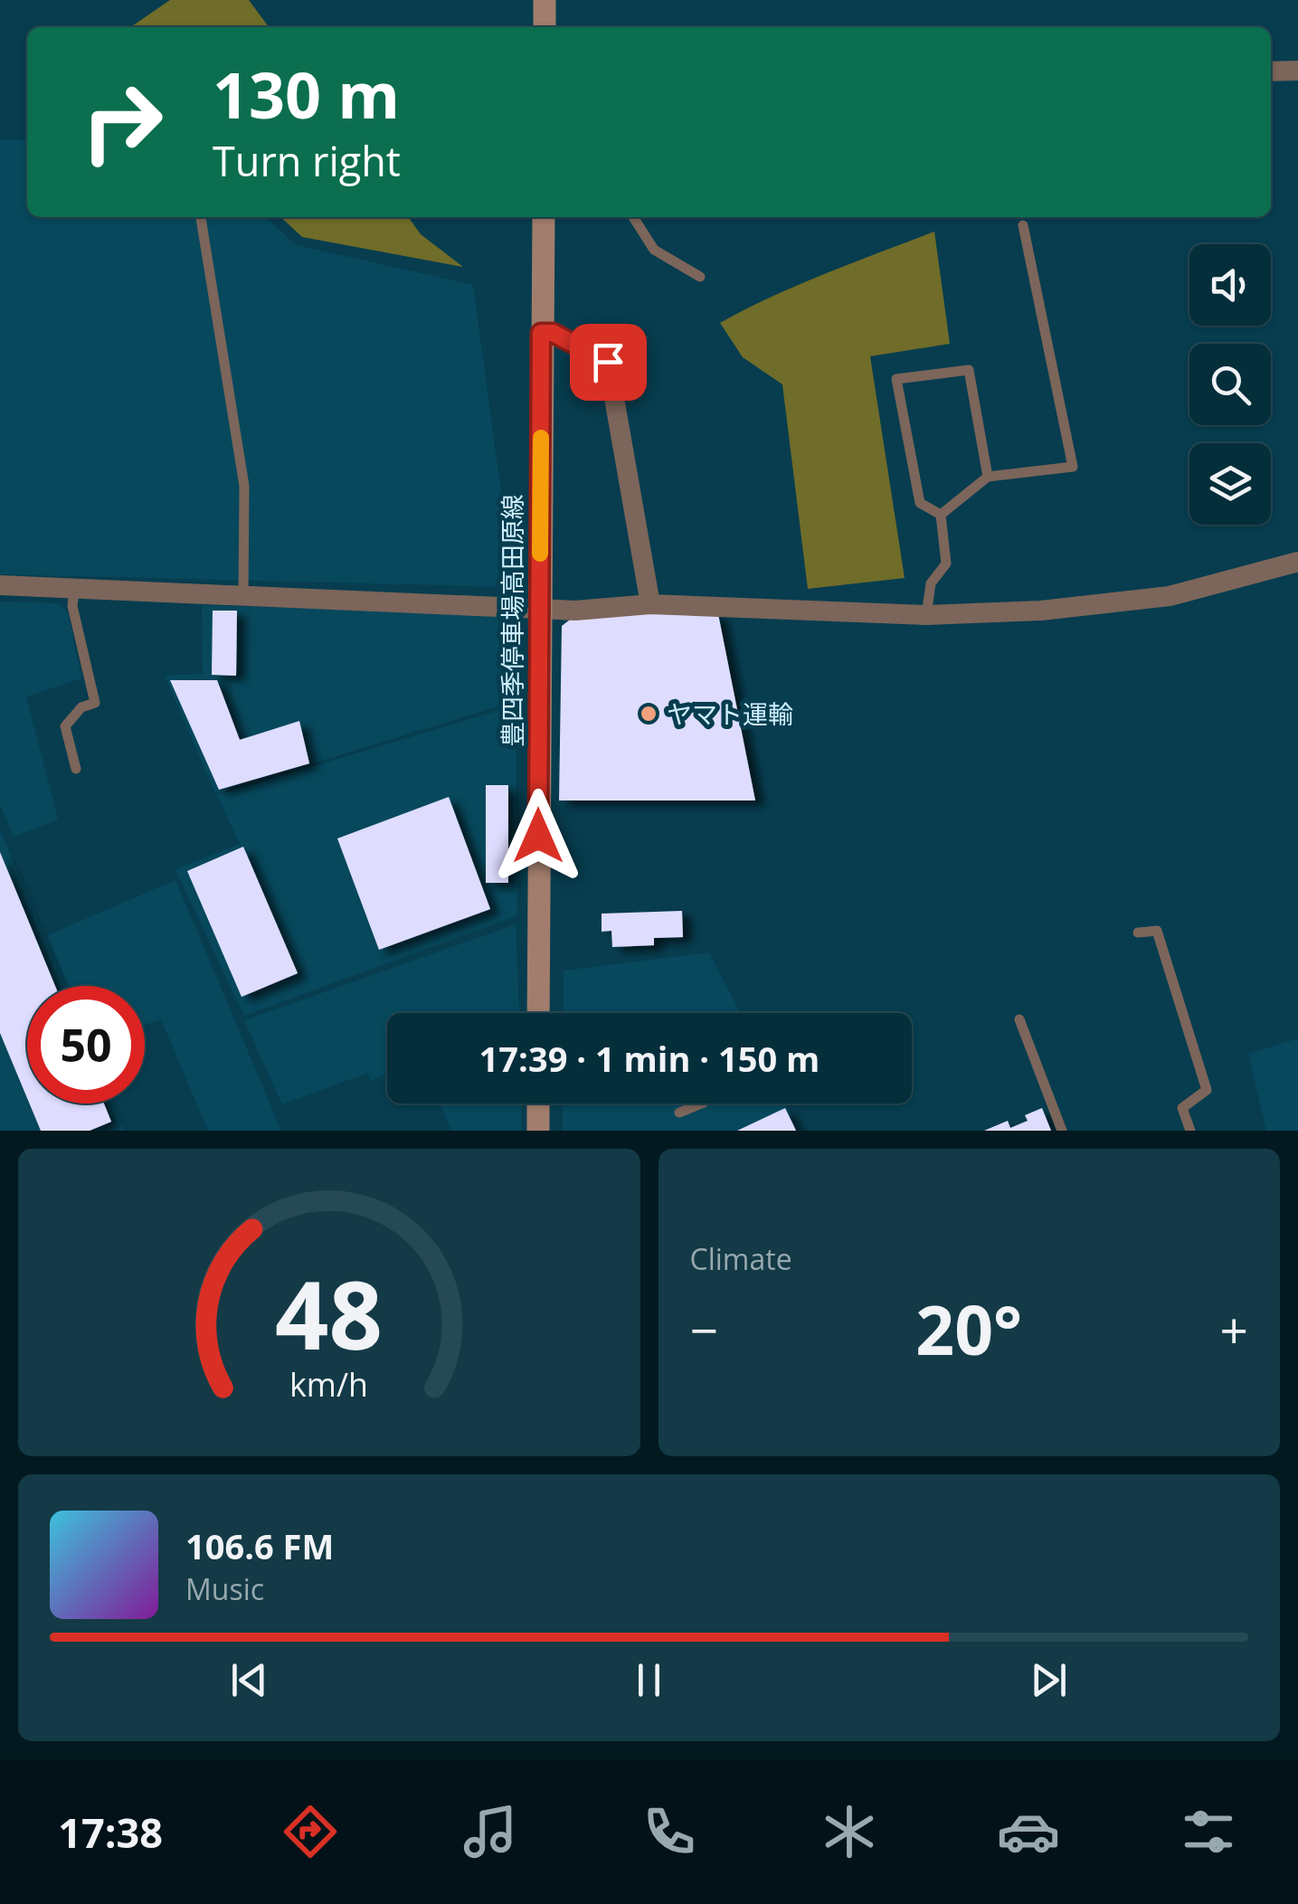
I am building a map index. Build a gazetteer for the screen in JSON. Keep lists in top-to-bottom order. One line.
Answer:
{"streets":{"main road":["豊四季停車場高田原線"]},"places":["ヤマト運輸"],"page":{"turn":["130 m","Turn right"],"limit":"50","trip":"17:39 · 1 min · 150 m","tile":"Climate","heat":["−","20°","+"],"song":["106.6 FM","Music"],"tabs":"17:38","gauge":["48","km/h"]}}
